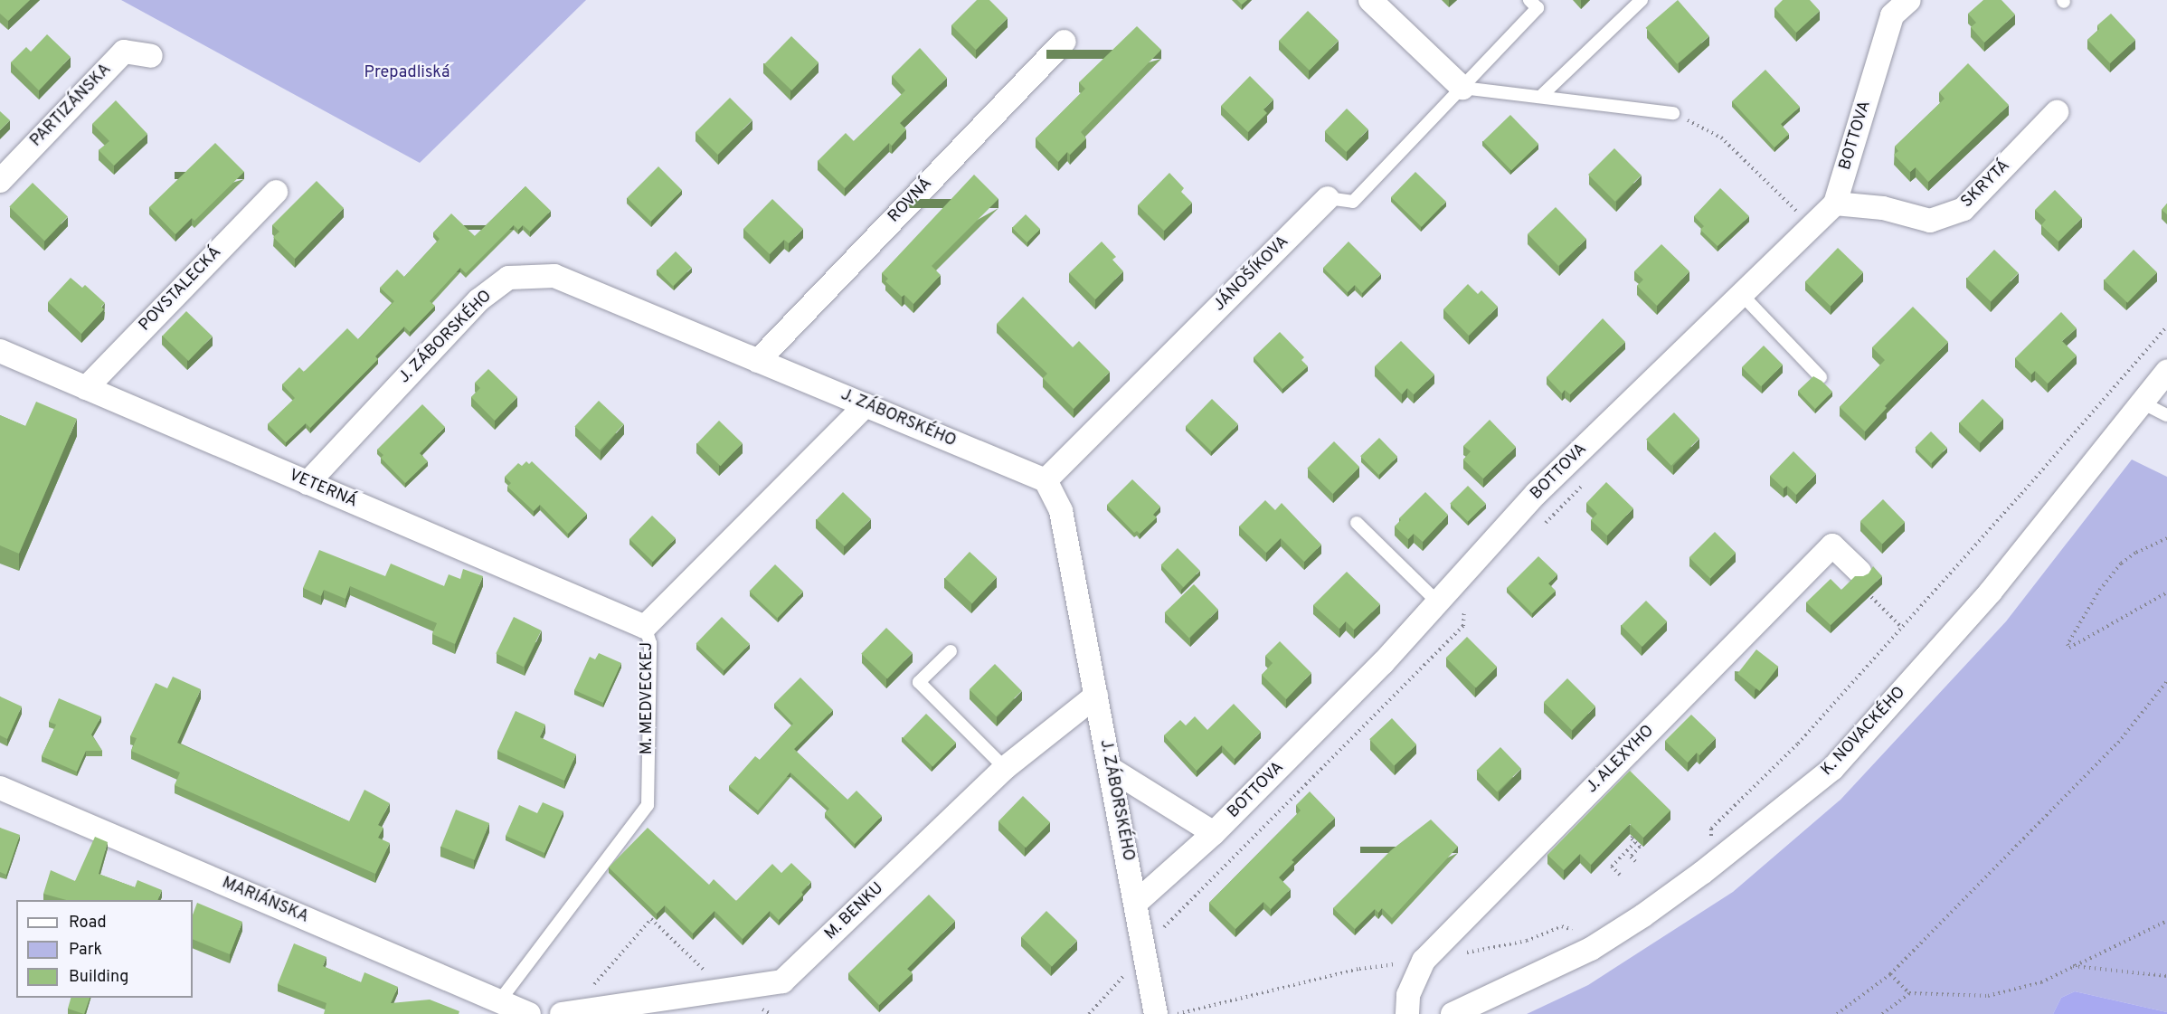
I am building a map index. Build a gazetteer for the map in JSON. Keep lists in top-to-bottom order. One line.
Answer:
{"streets":{"street":["PARTIZÁNSKA","BOTTOVA","SKRYTÁ","ROVNÁ","JÁNOŠÍKOVA","POVSTALECKÁ","J. ZÁBORSKÉHO","VETERNÁ","M. MEDVECKEJ","K. NOVACKÉHO","J. ALEXYHO","MARIÁNSKA","M. BENKU"]},"crossings":[["BOTTOVA","SKRYTÁ"],["BOTTOVA","J. ZÁBORSKÉHO"],["ROVNÁ","J. ZÁBORSKÉHO"],["JÁNOŠÍKOVA","J. ZÁBORSKÉHO"],["POVSTALECKÁ","VETERNÁ"],["J. ZÁBORSKÉHO","VETERNÁ"],["J. ZÁBORSKÉHO","M. MEDVECKEJ"],["J. ZÁBORSKÉHO","M. BENKU"],["VETERNÁ","M. MEDVECKEJ"],["M. MEDVECKEJ","MARIÁNSKA"]],"parks":["Prepadliská"],"legend":["Road","Park","Building"]}
